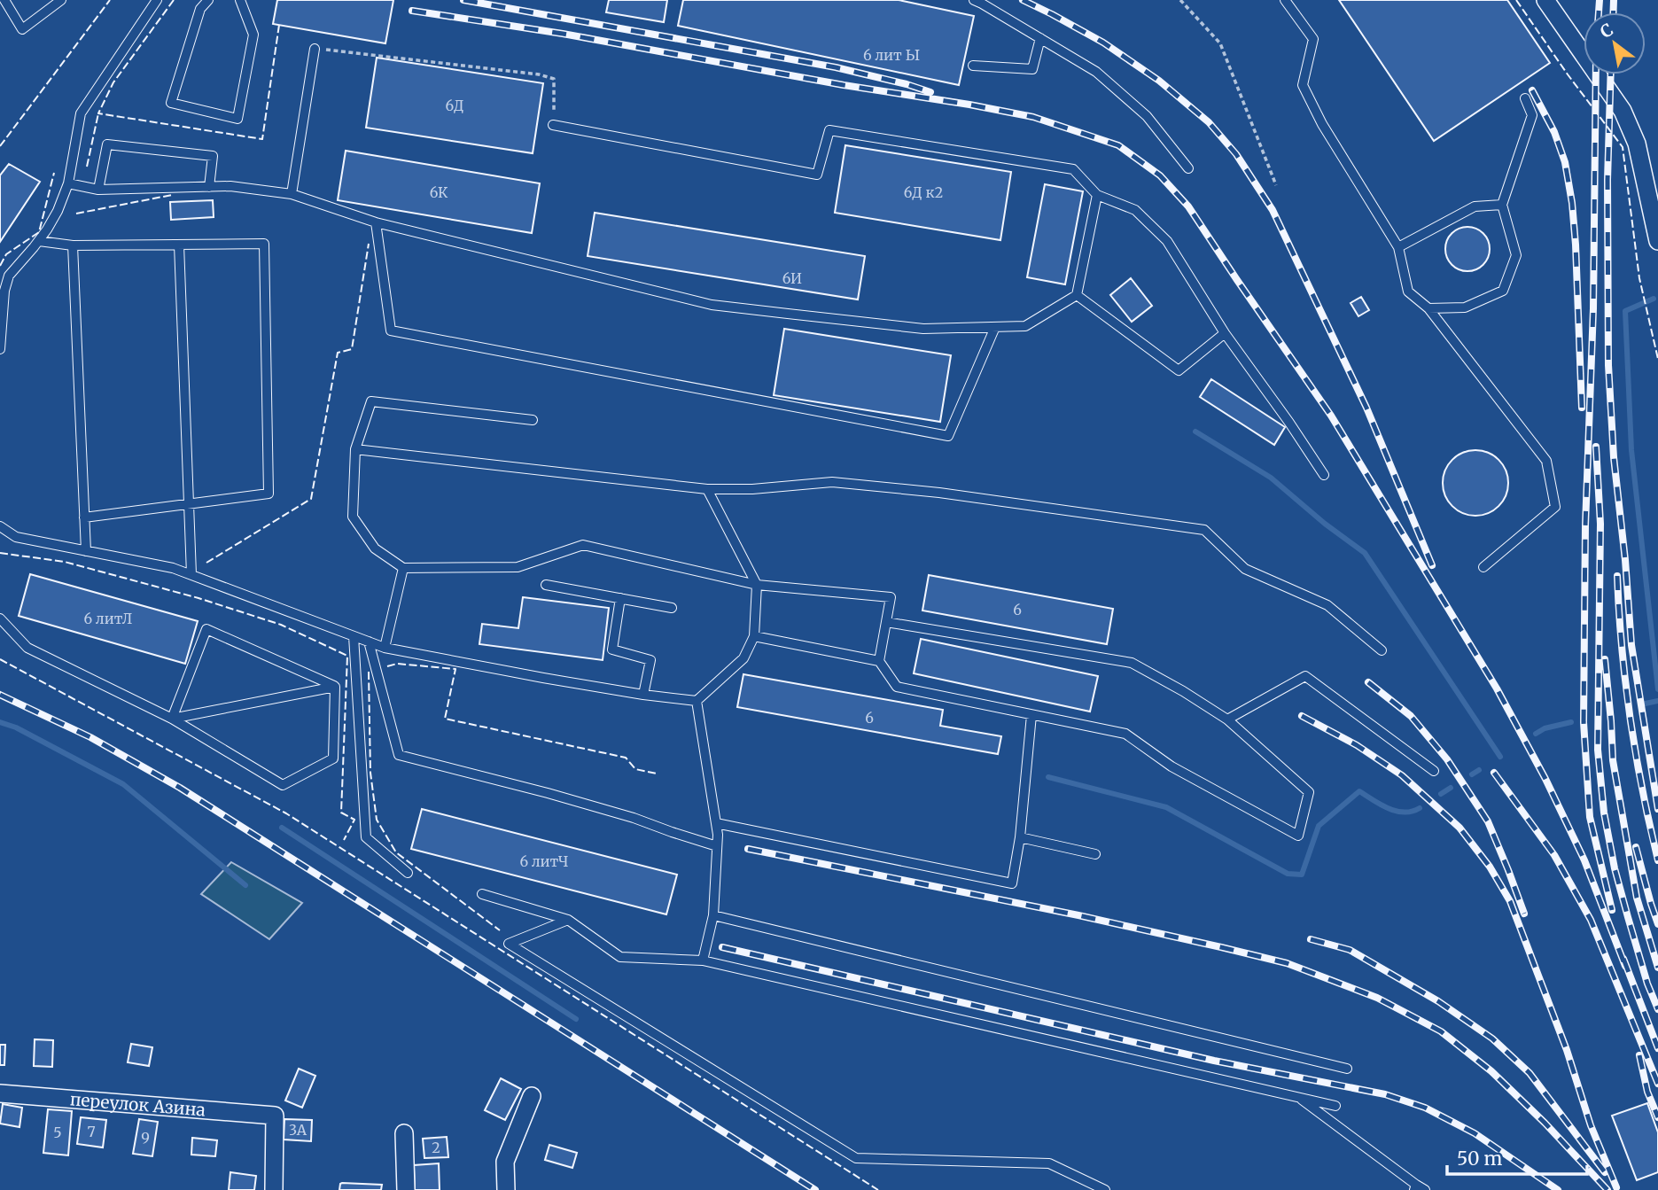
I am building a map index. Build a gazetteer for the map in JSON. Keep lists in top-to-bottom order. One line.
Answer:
{"streets":{"street":["переулок Азина"]},"house_numbers":["6 лит Ы","6Д","6К","6Д к2","6И","6","6 литЛ","6","6 литЧ","3А","7","5","9","2"],"scale_bar":"50 m","north":"top left"}
